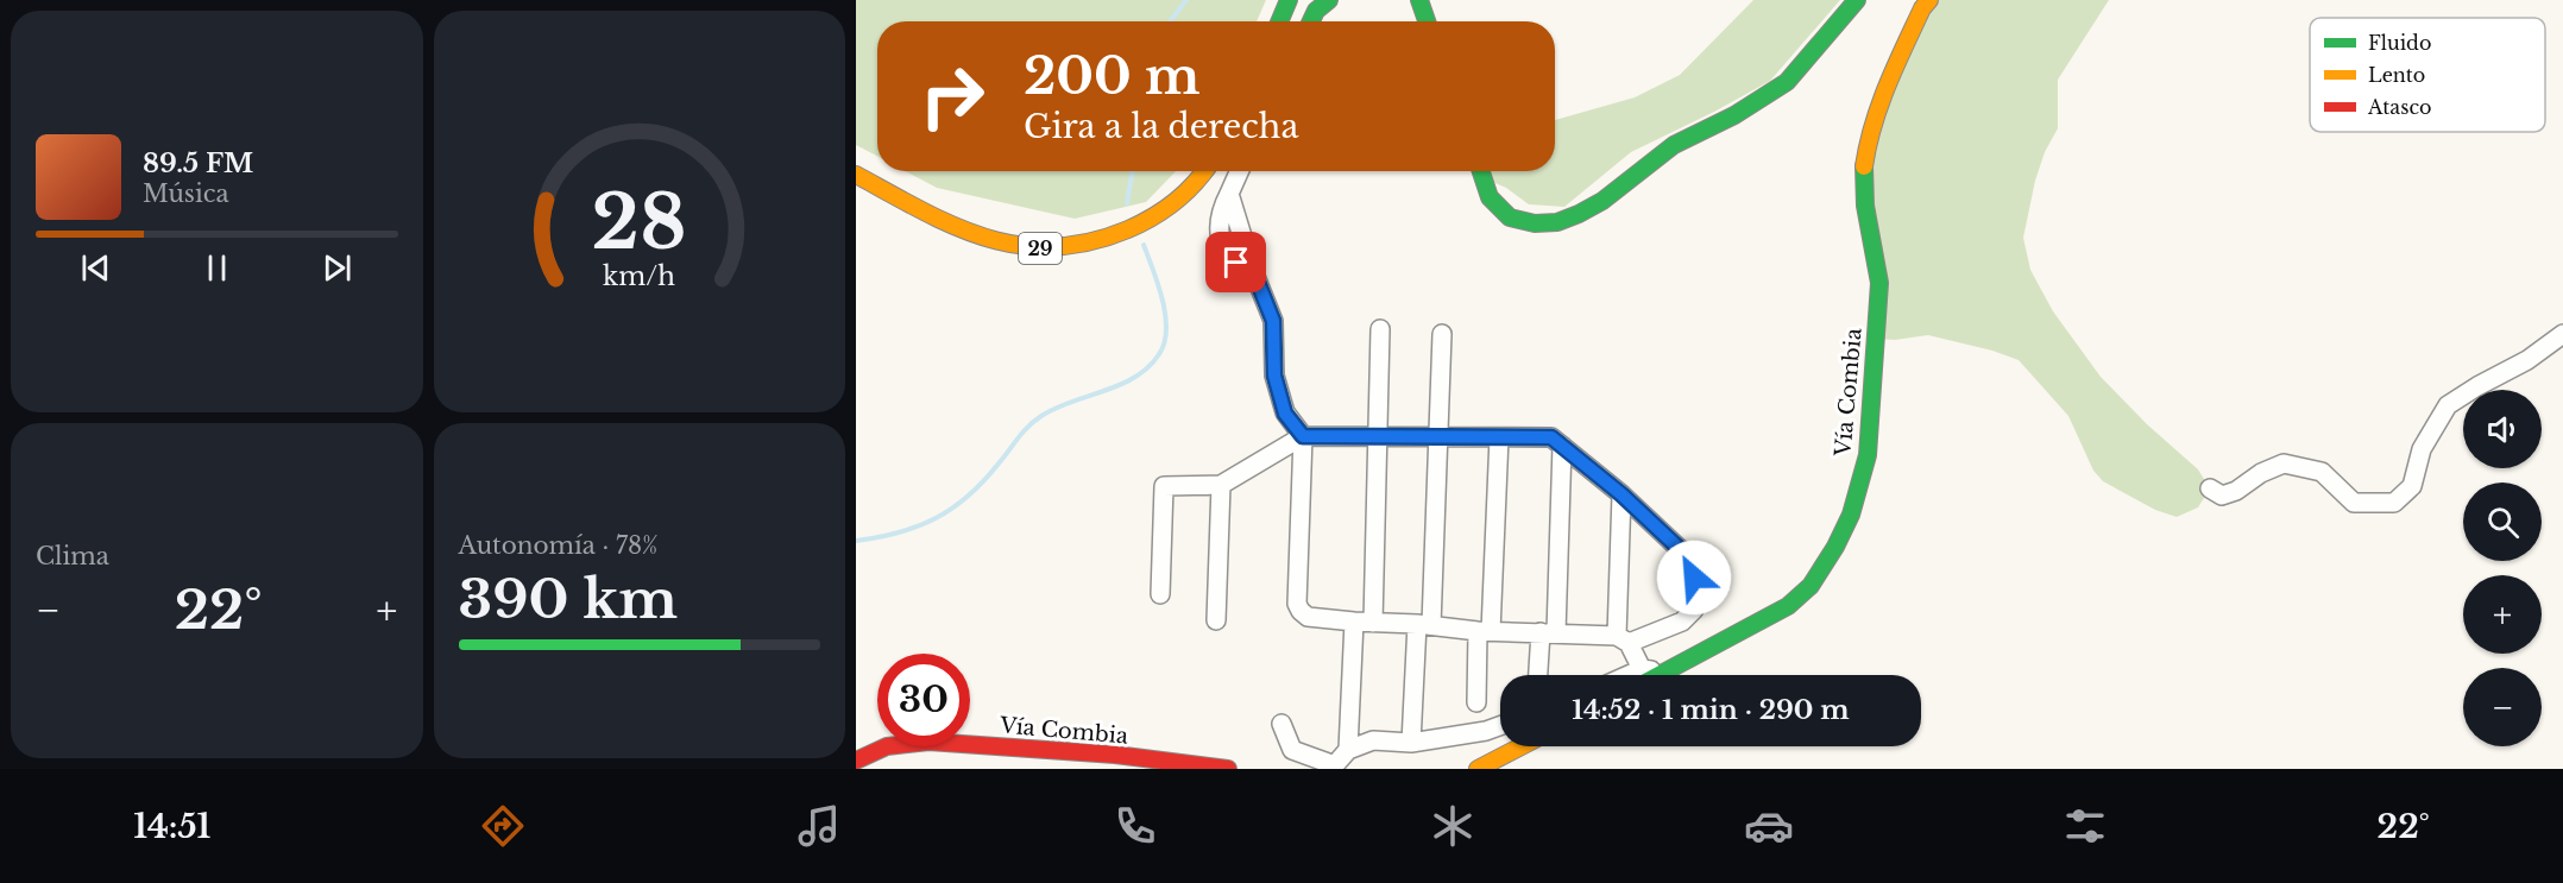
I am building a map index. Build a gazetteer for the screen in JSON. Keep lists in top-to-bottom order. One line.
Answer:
{"streets":{"main road":["29","Vía Combia"]},"legend":["Fluido","Lento","Atasco"],"page":{"turn":["200 m","Gira a la derecha"],"song":["89.5 FM","Música"],"map_buttons":["+","−"],"tile":["Clima",["Autonomía · 78%","390 km"]],"heat":["−","22°","+"],"limit":"30","trip":"14:52 · 1 min · 290 m","tabs":["14:51","22°"],"gauge":["28","km/h"]}}
